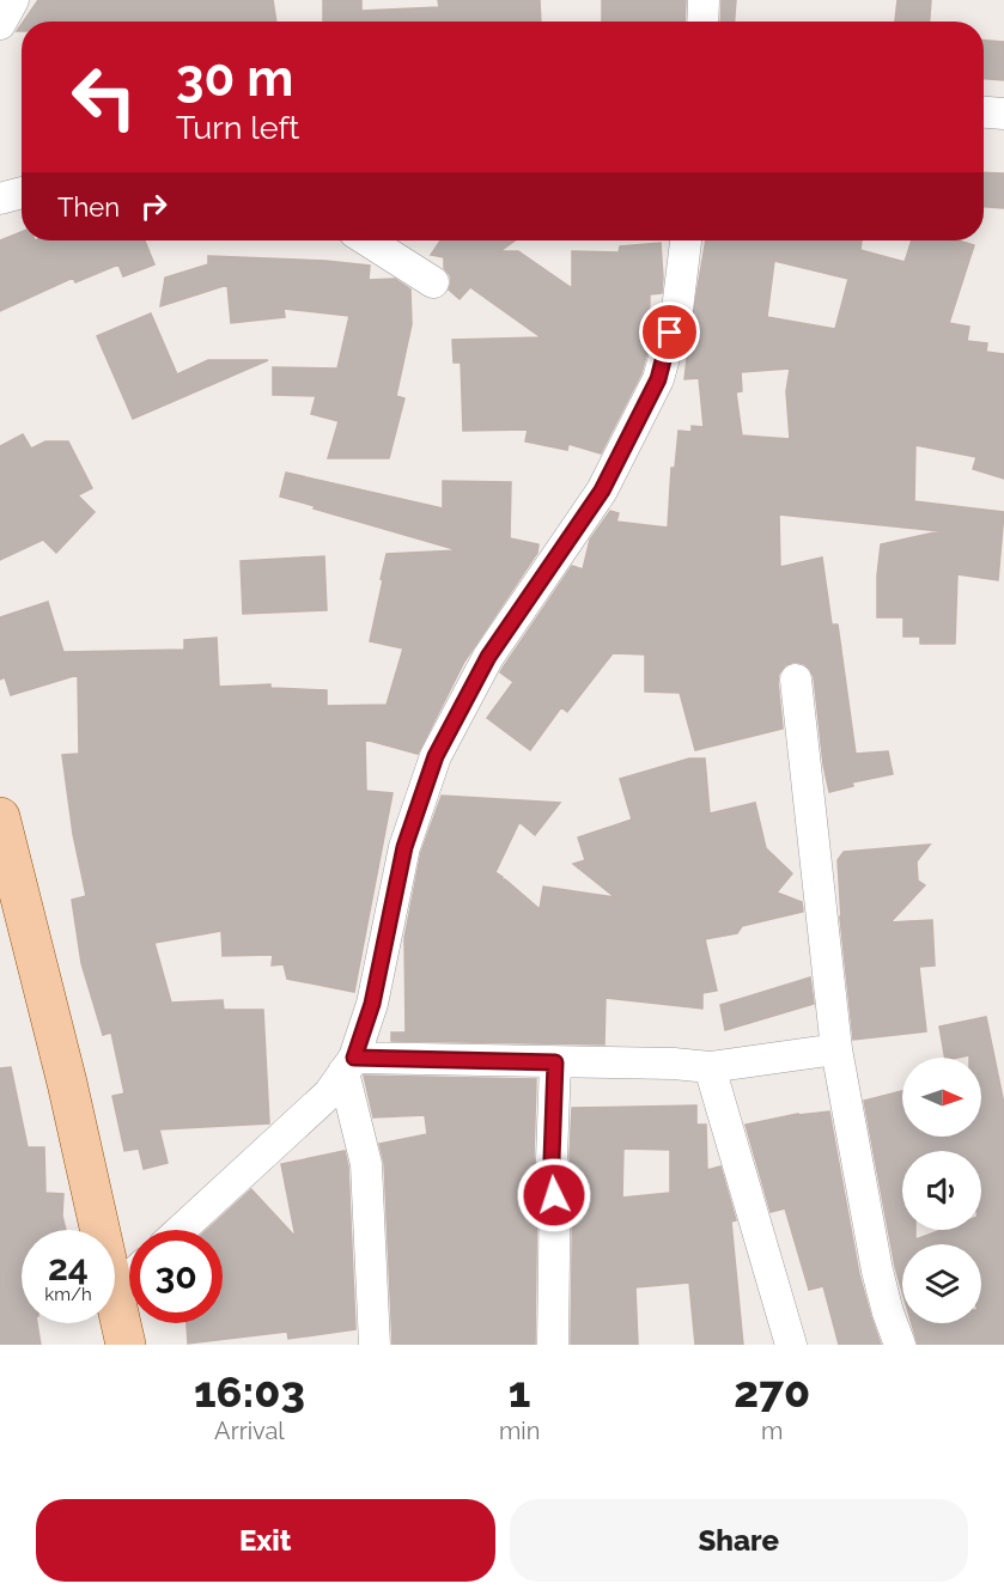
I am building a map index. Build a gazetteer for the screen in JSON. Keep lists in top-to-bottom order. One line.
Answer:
{"north":"right","page":{"turn":["30 m","Turn left"],"then":"Then","speed":"24 km/h","limit":"30","eta":["16:03","Arrival","1","min","270","m"],"buttons":["Exit","Share"]}}
